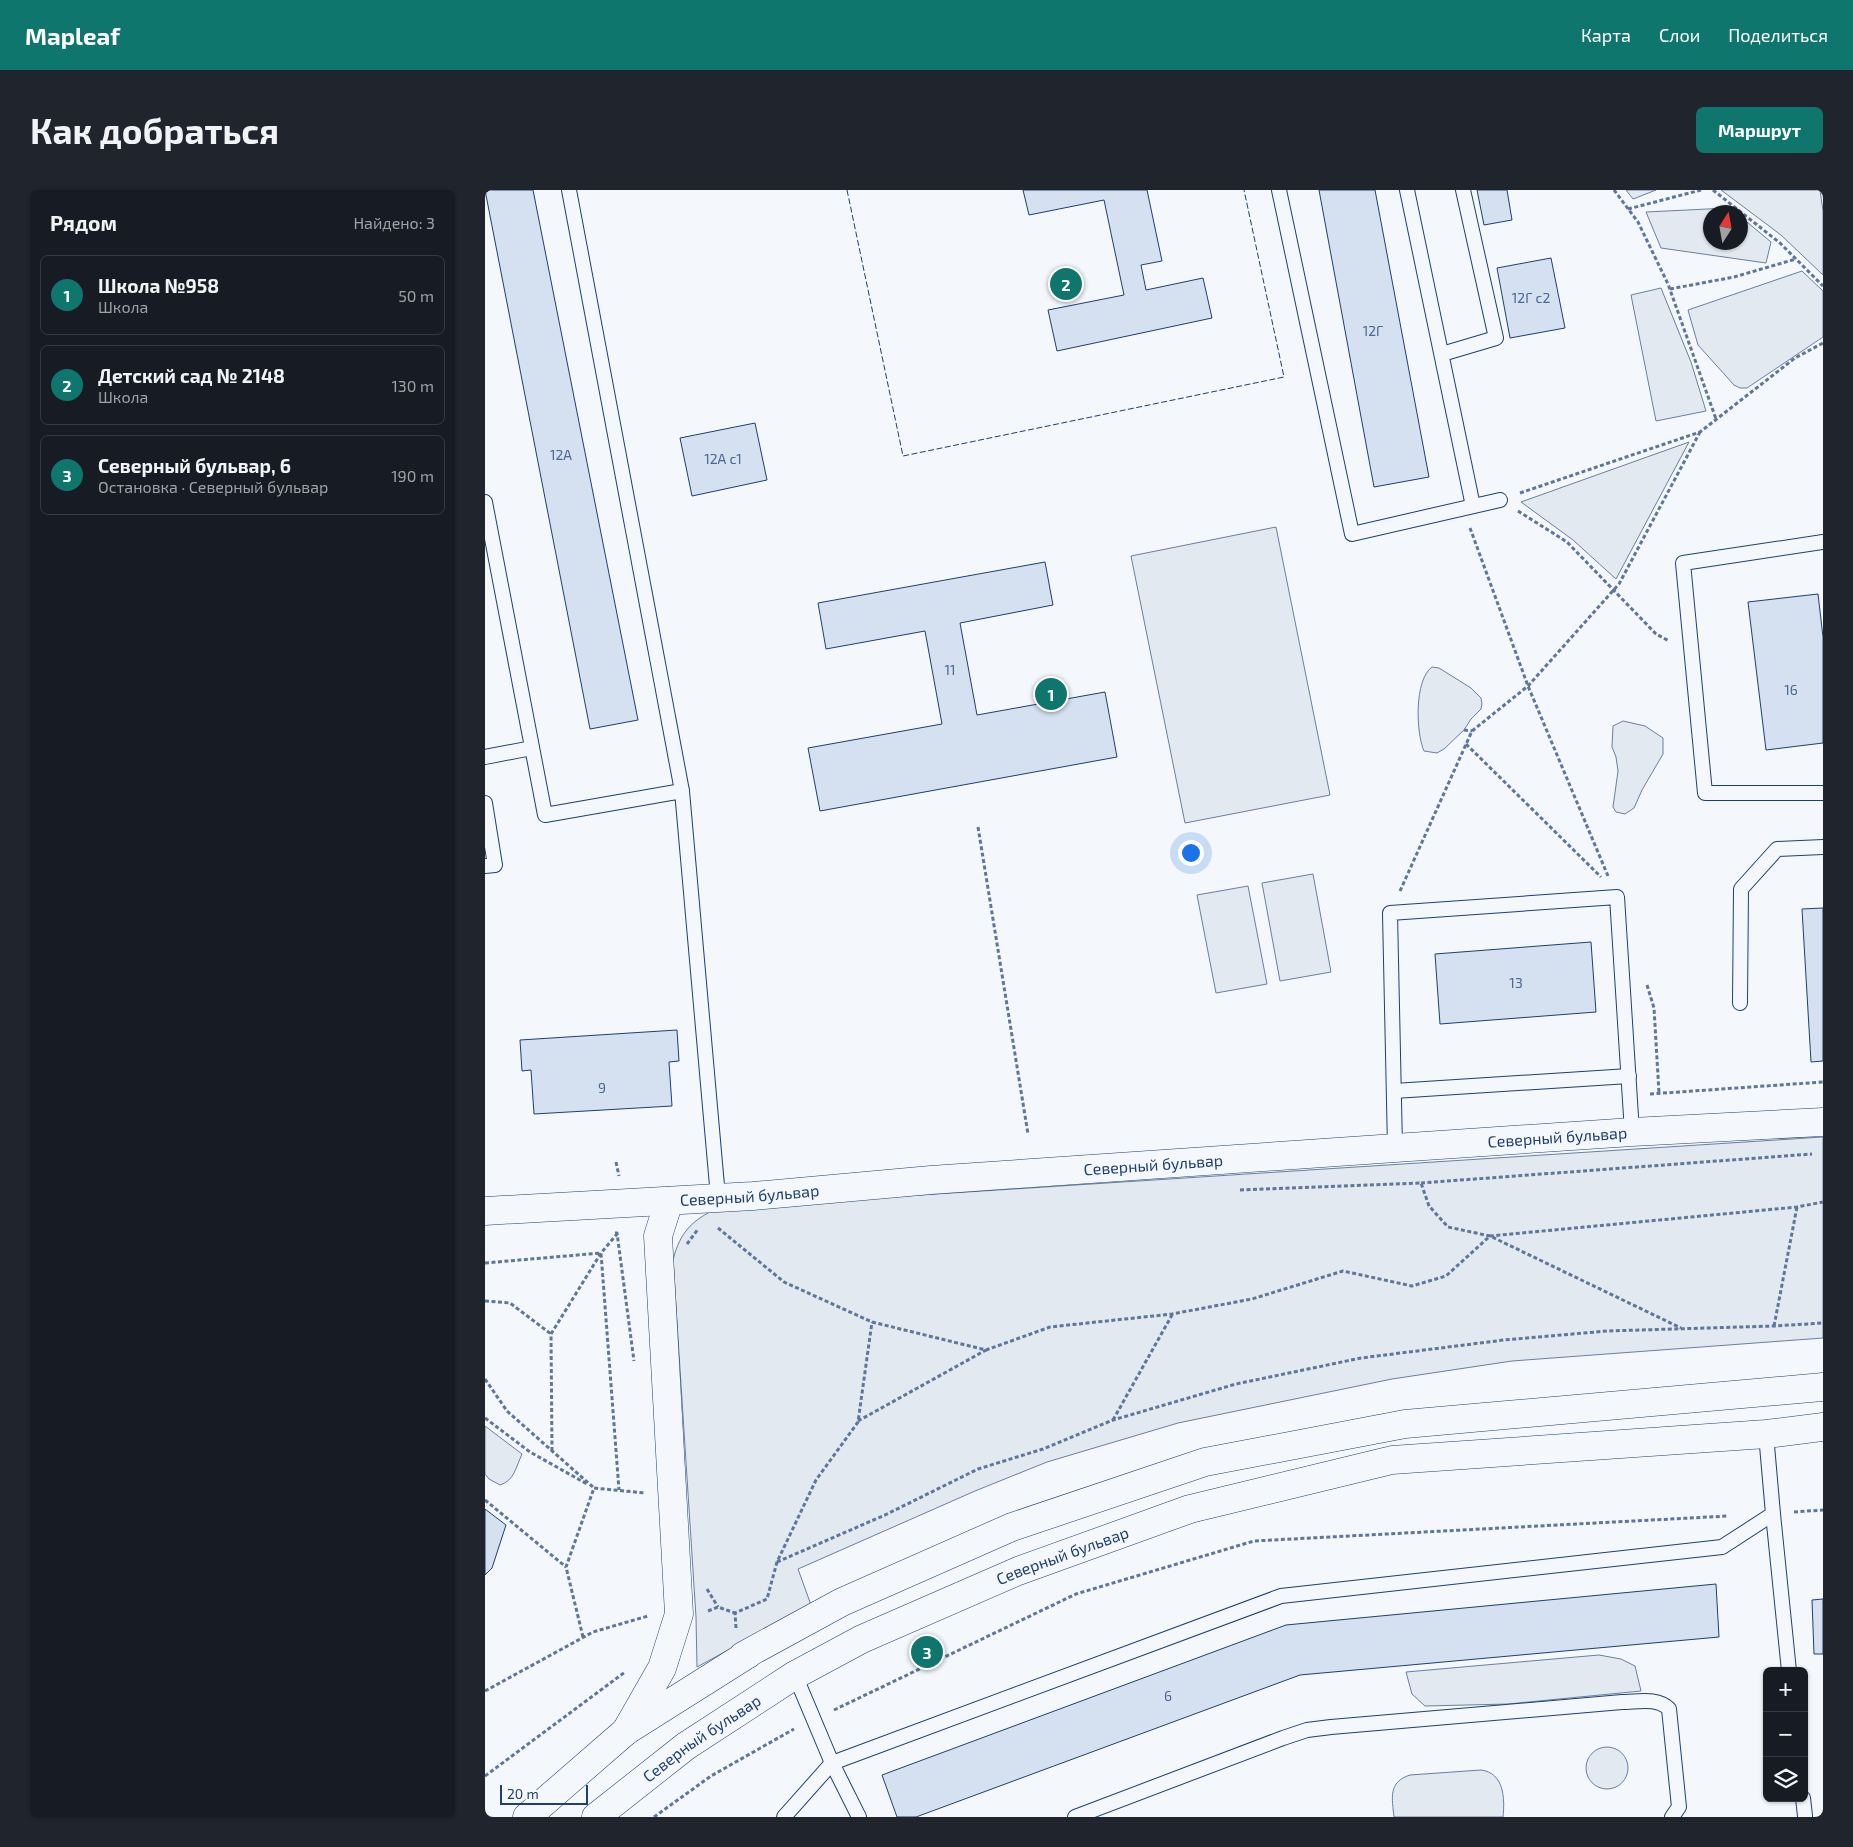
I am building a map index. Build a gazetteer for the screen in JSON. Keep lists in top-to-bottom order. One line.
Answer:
{"streets":{"main road":["Северный бульвар"]},"house_numbers":["12Г с2","12Г","12А","12А с1","11","16","13","9","6"],"scale_bar":"20 m","north":"top","page":{"header":"Mapleaf","nav":["Карта","Слои","Поделиться"],"buttons":"Маршрут","title":"Как добраться","heading":["Рядом","Найдено: 3"],"list":[{"mark":"1","name":"Школа №958","note":"Школа","value":"50 m"},{"mark":"2","name":"Детский сад № 2148","note":"Школа","value":"130 m"},{"mark":"3","name":"Северный бульвар, 6","note":"Остановка · Северный бульвар","value":"190 m"}],"pins":["2","1","3"],"map_buttons":["+","−"],"scale":"20 m"}}
